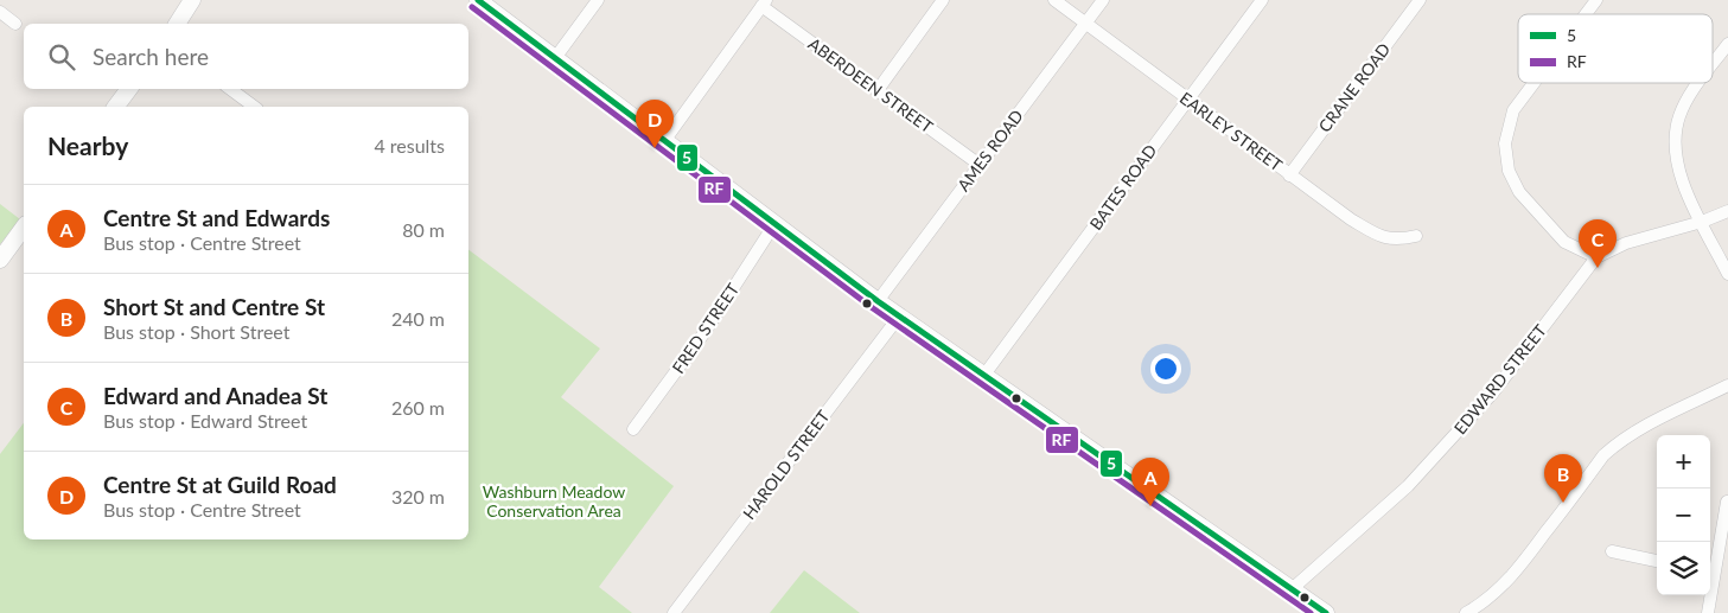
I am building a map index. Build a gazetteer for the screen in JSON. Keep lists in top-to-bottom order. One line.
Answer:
{"streets":{"street":["ABERDEEN STREET","CRANE ROAD","EARLEY STREET","AMES ROAD","BATES ROAD","FRED STREET","EDWARD STREET","HAROLD STREET"]},"crossings":[["ABERDEEN STREET","AMES ROAD"],["CRANE ROAD","EARLEY STREET"],["EARLEY STREET","AMES ROAD"],["EARLEY STREET","BATES ROAD"]],"parks":["Washburn Meadow Conservation Area"],"lines":["transit line 5","transit line RF"],"legend":["5","RF"],"page":{"search":"Search here","pins":["D","C","B","A"],"heading":["Nearby","4 results"],"list":[{"mark":"A","name":"Centre St and Edwards","note":"Bus stop · Centre Street","value":"80 m"},{"mark":"B","name":"Short St and Centre St","note":"Bus stop · Short Street","value":"240 m"},{"mark":"C","name":"Edward and Anadea St","note":"Bus stop · Edward Street","value":"260 m"},{"mark":"D","name":"Centre St at Guild Road","note":"Bus stop · Centre Street","value":"320 m"}],"map_buttons":["+","−"]}}
